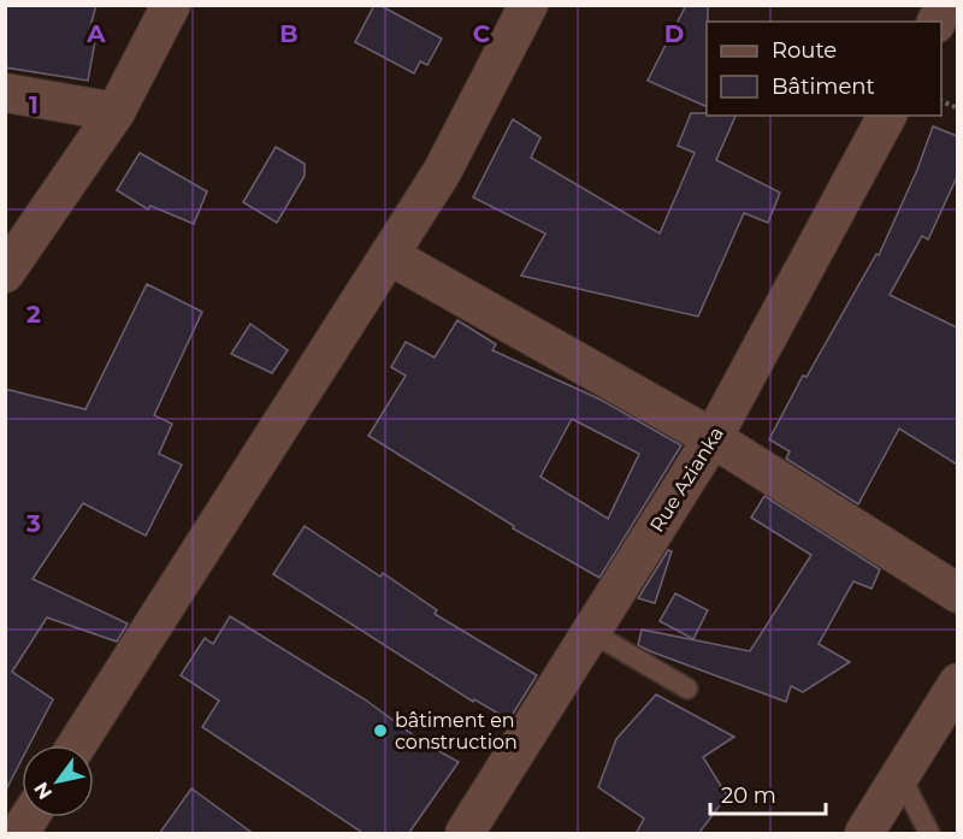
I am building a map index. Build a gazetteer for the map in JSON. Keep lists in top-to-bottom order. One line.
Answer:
{"streets":{"street":["Rue Azianka"]},"places":["bâtiment en construction"],"legend":["Route","Bâtiment"],"scale_bar":"20 m","north":"bottom left","grid":{"columns":["A","B","C","D"],"rows":["1","2","3"]}}
